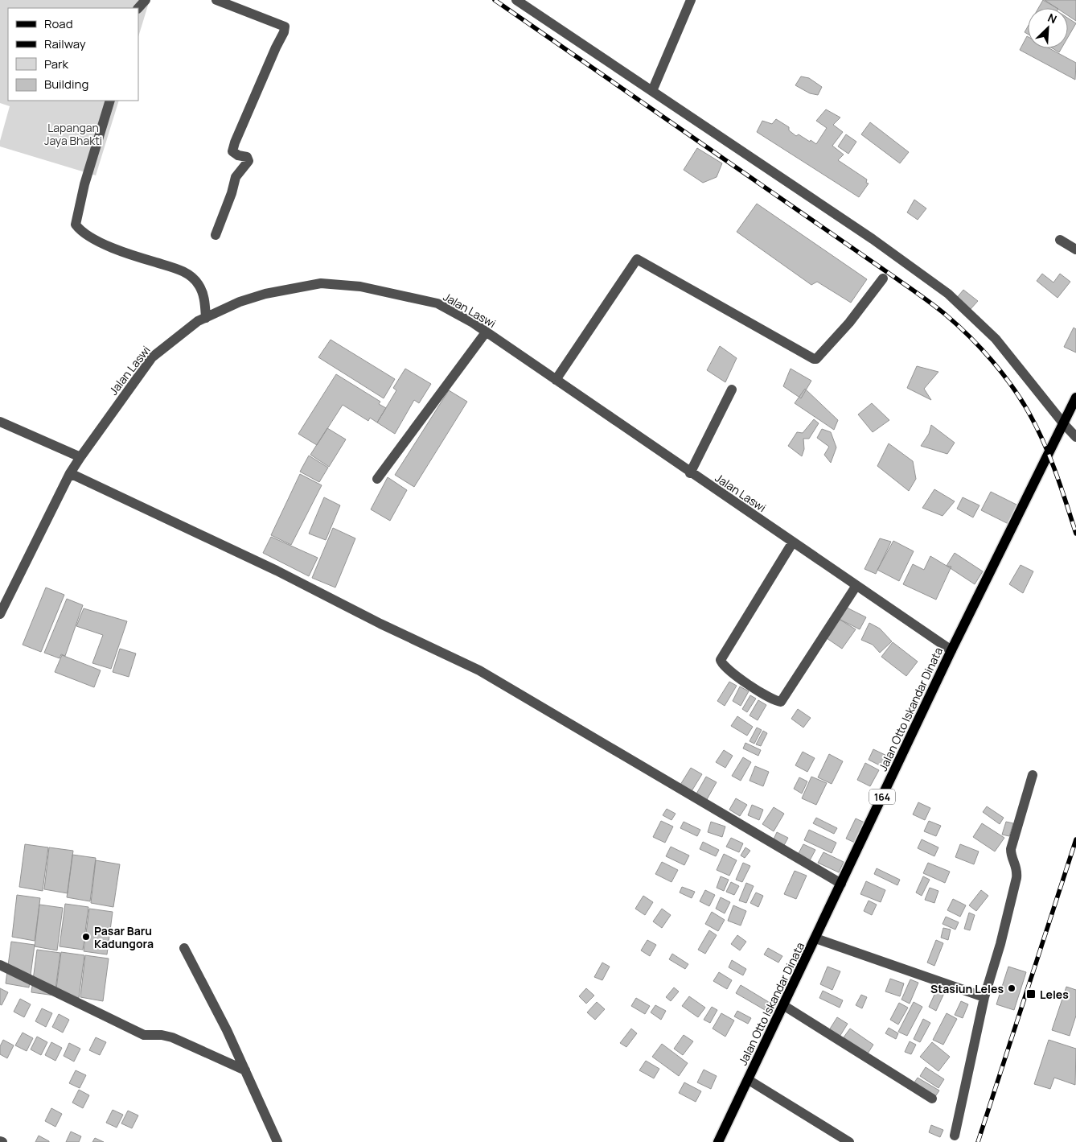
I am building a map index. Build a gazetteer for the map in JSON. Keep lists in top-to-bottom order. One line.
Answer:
{"streets":{"main road":["Jalan Otto Iskandar Dinata","164"],"street":["Jalan Laswi"]},"crossings":[["Jalan Laswi","Jalan Otto Iskandar Dinata"]],"parks":["Lapangan Jaya Bhakti"],"places":{"other":["Pasar Baru Kadungora","Stasiun Leles"],"transit":["Leles"]},"legend":["Road","Railway","Park","Building"],"north":"top right"}
